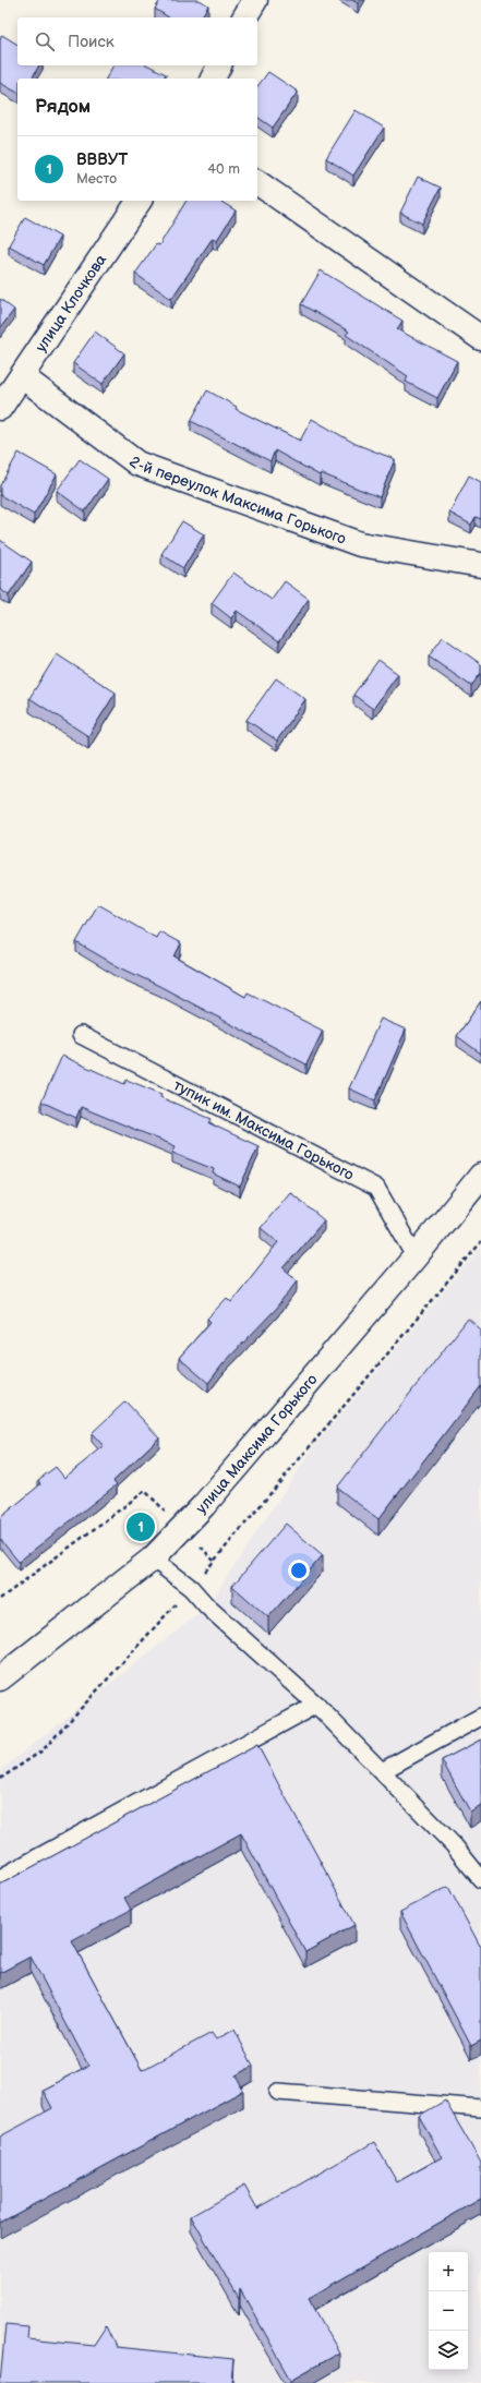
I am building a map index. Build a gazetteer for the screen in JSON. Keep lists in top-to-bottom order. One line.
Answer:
{"streets":{"street":["улица Клочкова","2-й переулок Максима Горького","улица Максима Горького"],"lane":["тупик им. Максима Горького"]},"crossings":[["улица Клочкова","2-й переулок Максима Горького"],["тупик им. Максима Горького","улица Максима Горького"]],"page":{"search":"Поиск","heading":"Рядом","list":[{"mark":"1","name":"ВВВУТ","note":"Место","value":"40 m"}],"pins":"1","map_buttons":["+","−"]}}
